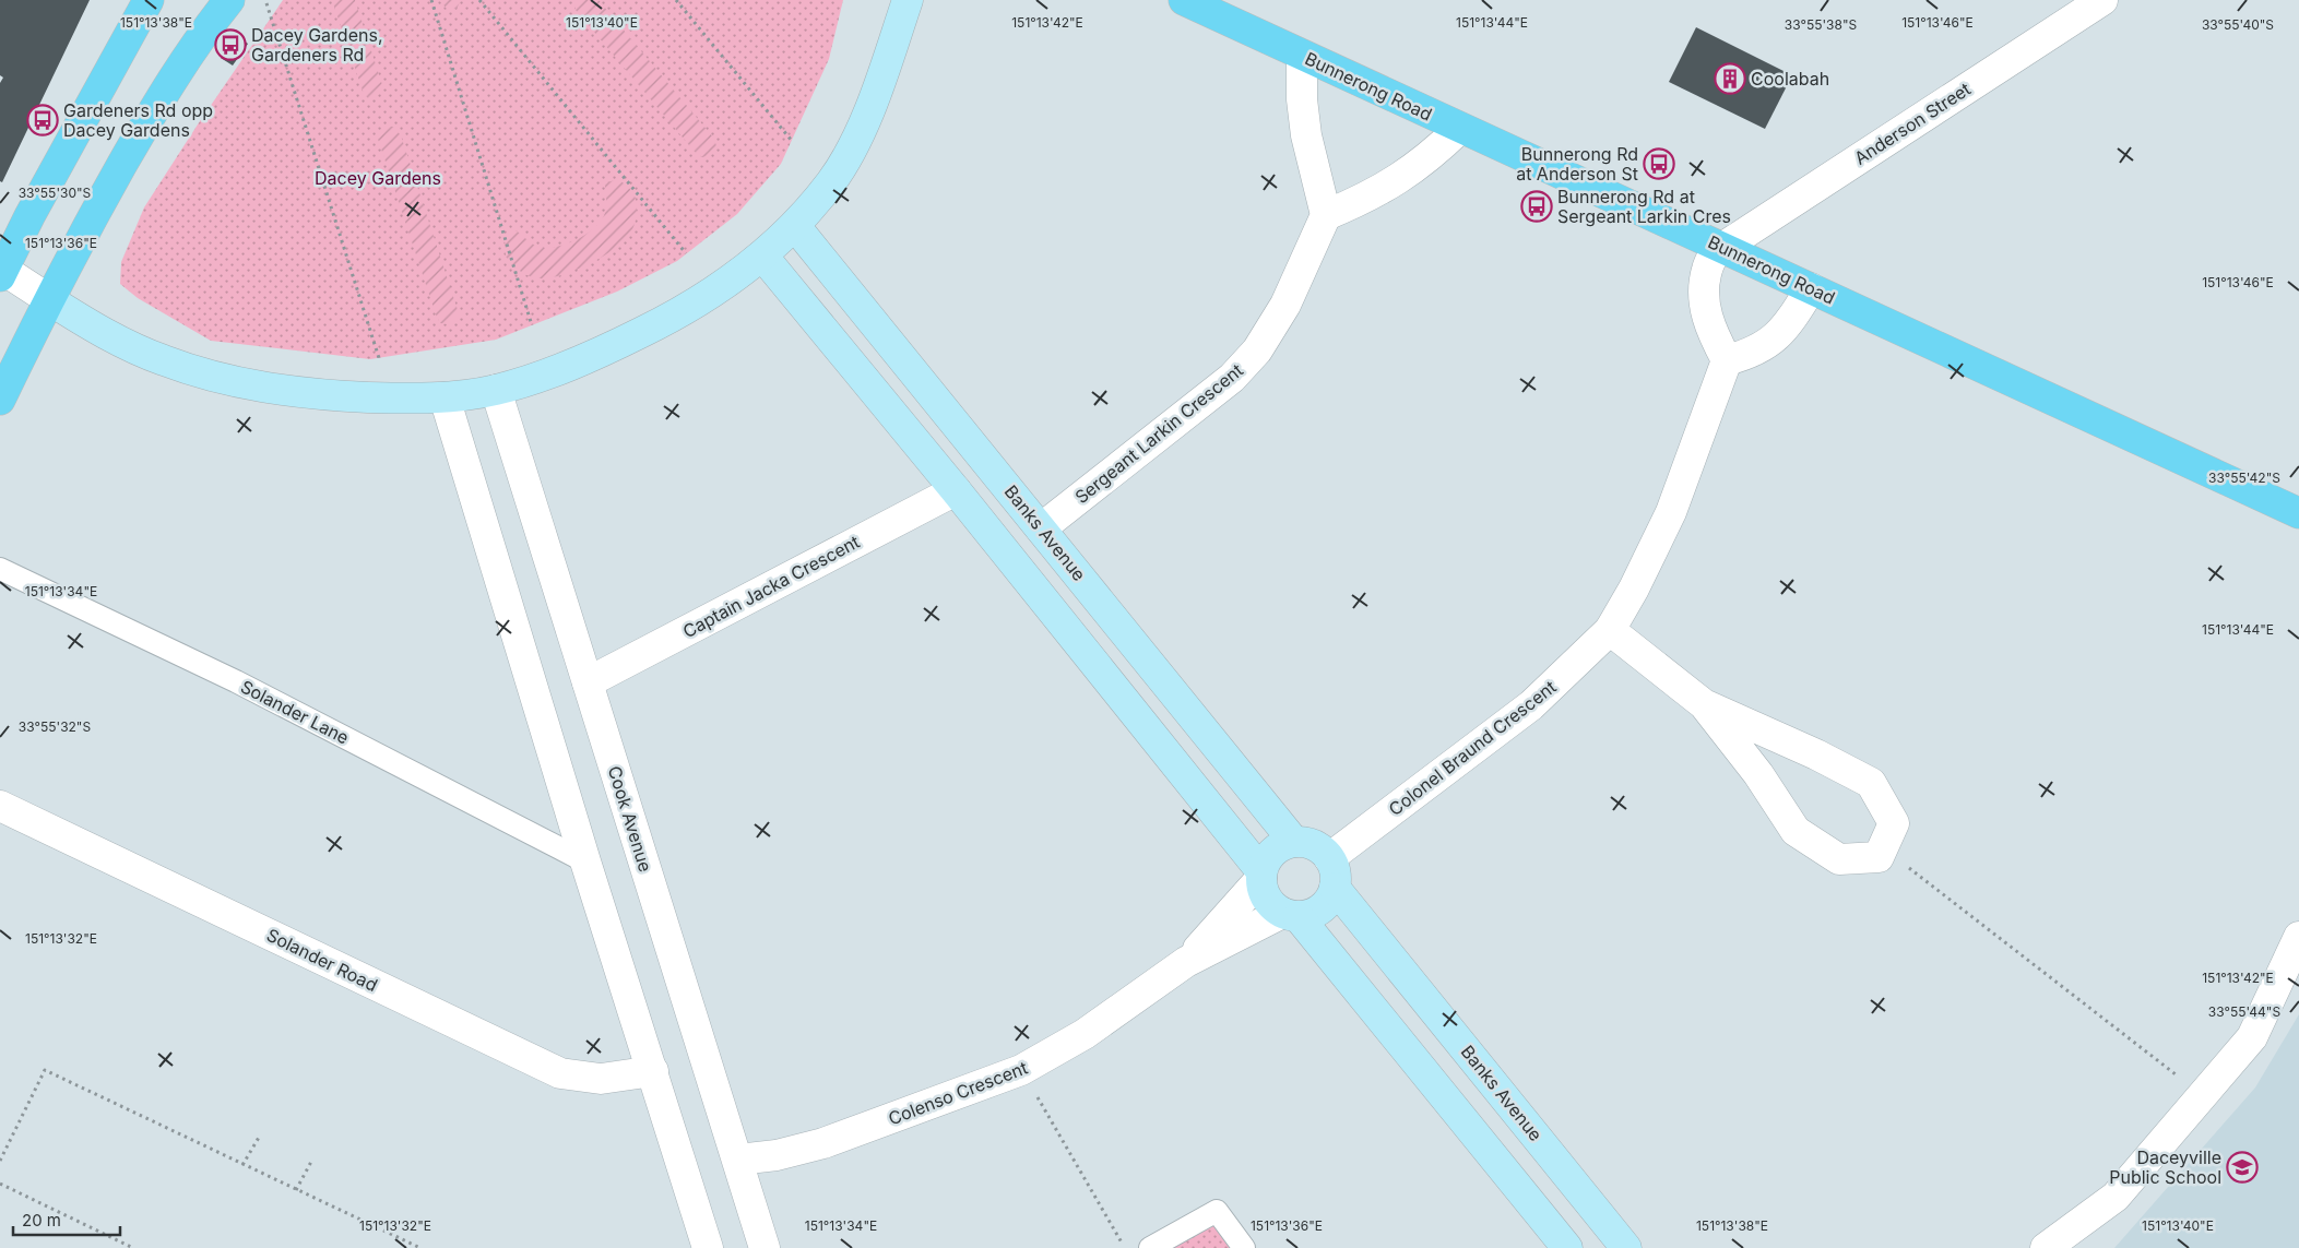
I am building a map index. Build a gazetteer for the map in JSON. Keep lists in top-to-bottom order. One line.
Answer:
{"streets":{"main road":["Bunnerong Road"],"street":["Anderson Street","Sergeant Larkin Crescent","Banks Avenue","Captain Jacka Crescent","Colonel Braund Crescent","Cook Avenue","Solander Road","Colenso Crescent"],"lane":["Solander Lane"]},"crossings":[["Bunnerong Road","Anderson Street"],["Sergeant Larkin Crescent","Banks Avenue"],["Banks Avenue","Colonel Braund Crescent"],["Banks Avenue","Colenso Crescent"],["Captain Jacka Crescent","Cook Avenue"],["Colonel Braund Crescent","Colenso Crescent"],["Cook Avenue","Colenso Crescent"]],"parks":["Dacey Gardens"],"places":{"bus stop":["Dacey Gardens, Gardeners Rd","Gardeners Rd opp Dacey Gardens","Bunnerong Rd at Anderson St","Bunnerong Rd at Sergeant Larkin Cres"],"building":["Coolabah"],"school or university":["Daceyville Public School"]},"scale_bar":"20 m","coordinates":["151°13'38\"E","151°13'40\"E","151°13'42\"E","151°13'44\"E","151°13'46\"E","33°55'38\"S","33°55'40\"S","33°55'30\"S","151°13'36\"E","33°55'42\"S","151°13'34\"E","33°55'32\"S","151°13'32\"E","33°55'44\"S"]}
